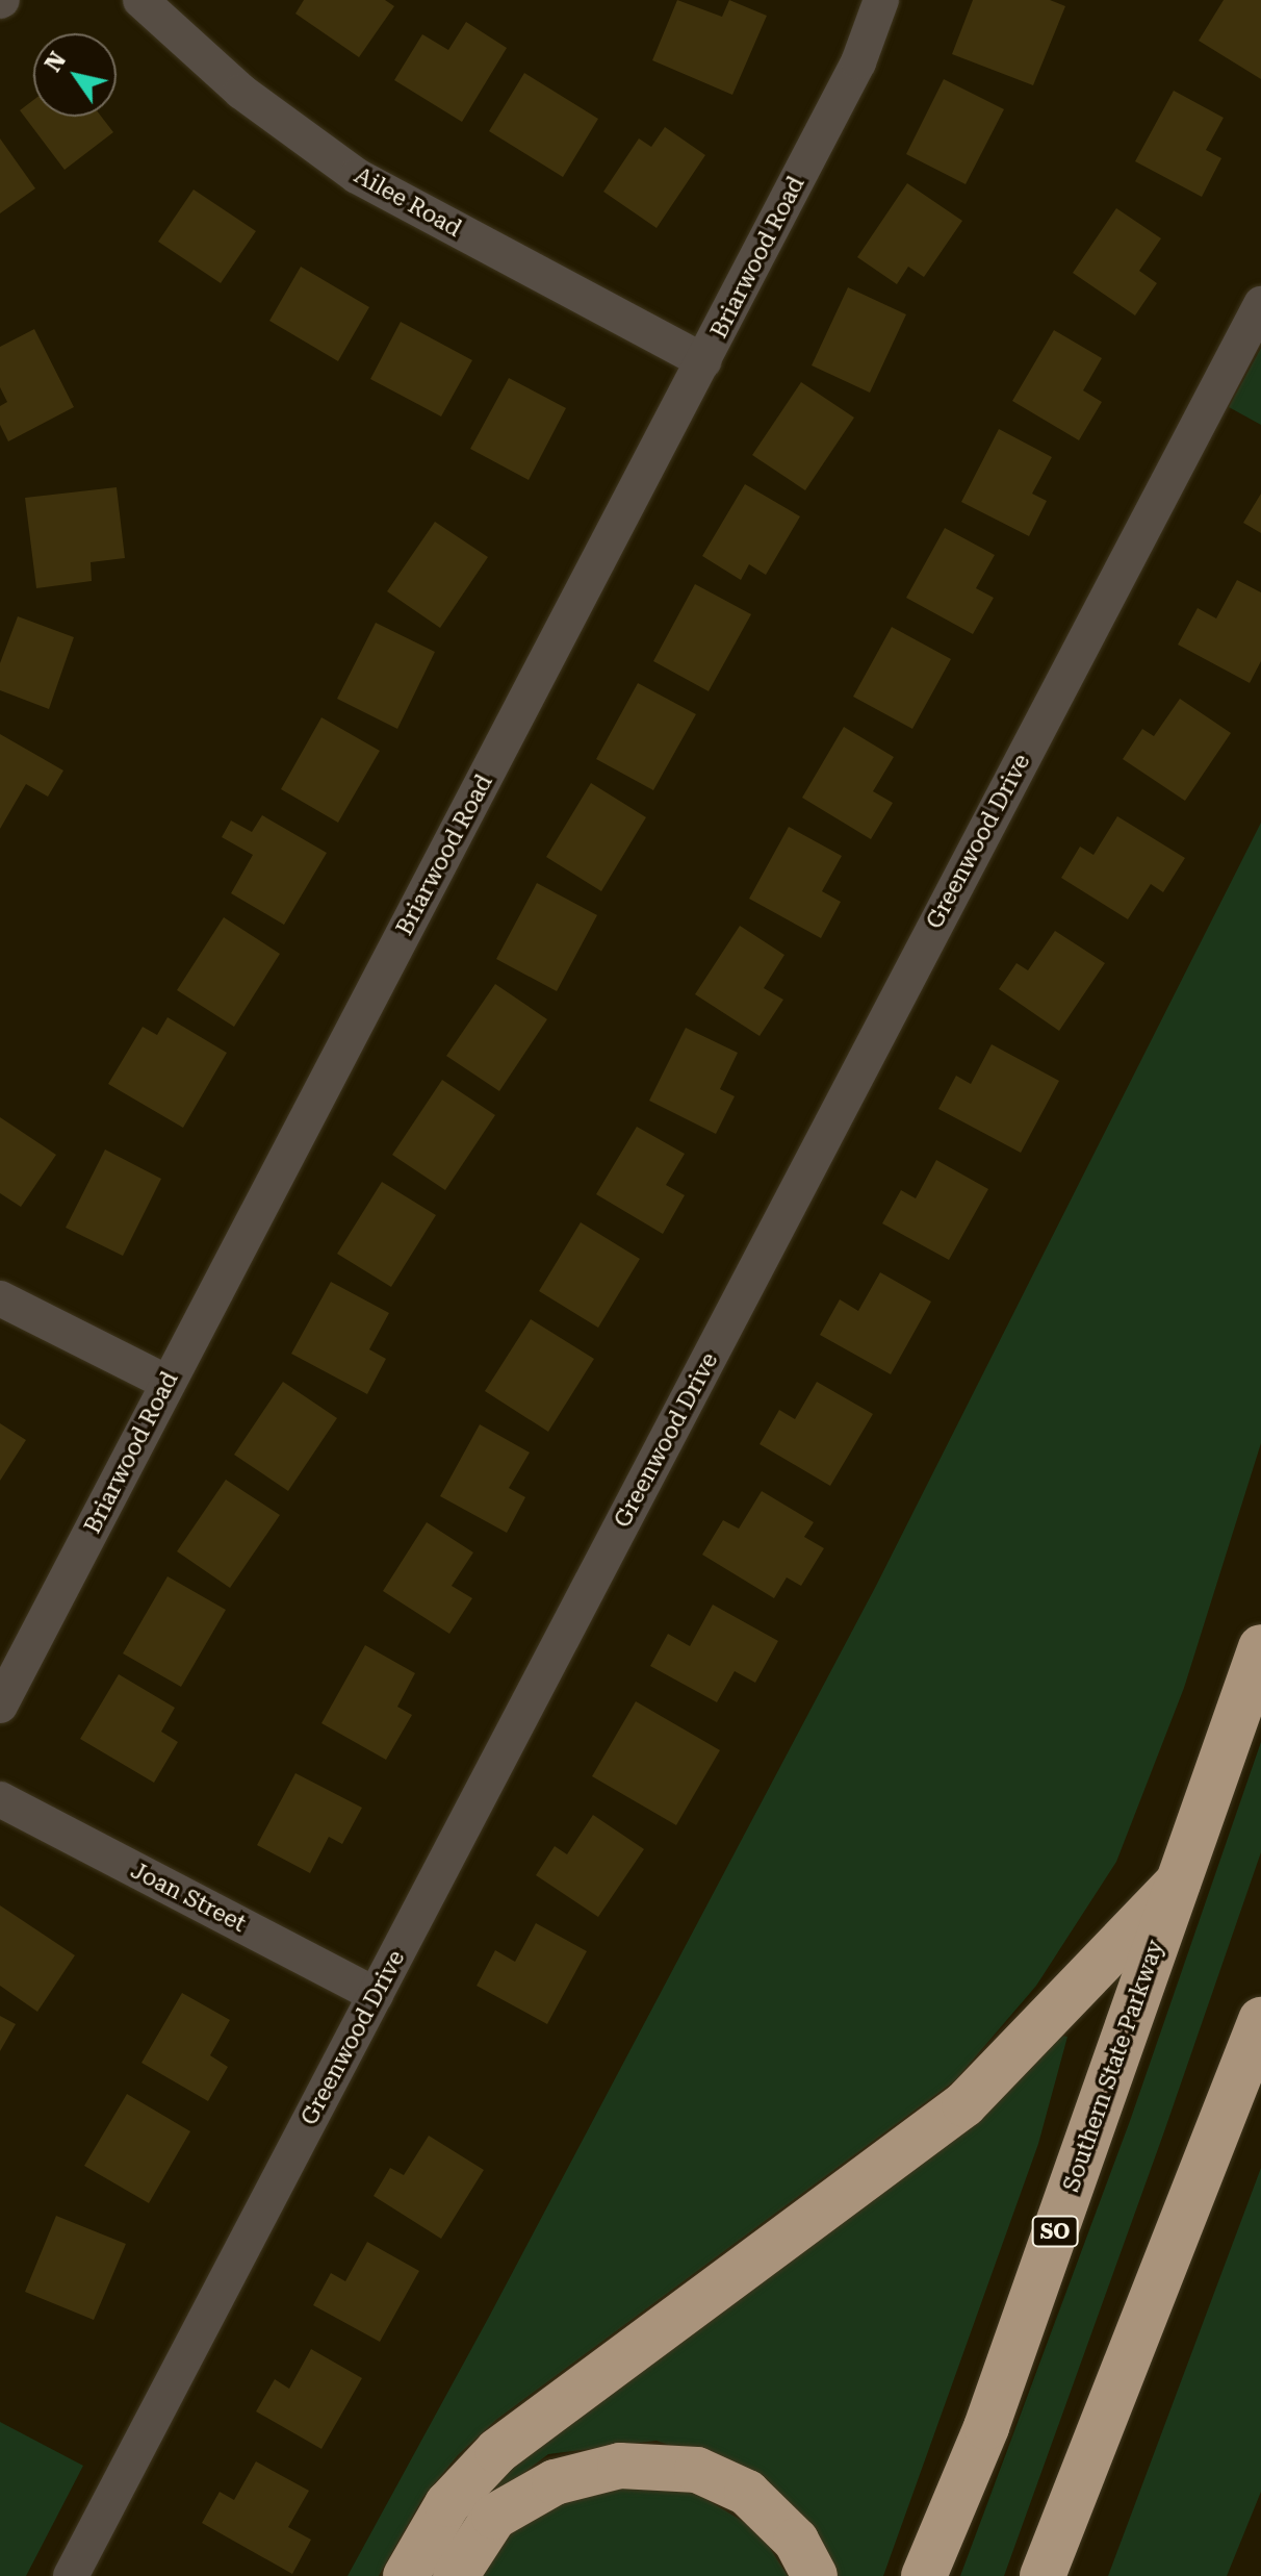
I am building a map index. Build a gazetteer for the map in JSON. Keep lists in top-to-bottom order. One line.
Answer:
{"streets":{"highway":["Southern State Parkway","SO"],"street":["Ailee Road","Briarwood Road","Greenwood Drive","Joan Street"]},"crossings":[["Ailee Road","Briarwood Road"],["Greenwood Drive","Joan Street"]],"north":"top left"}
